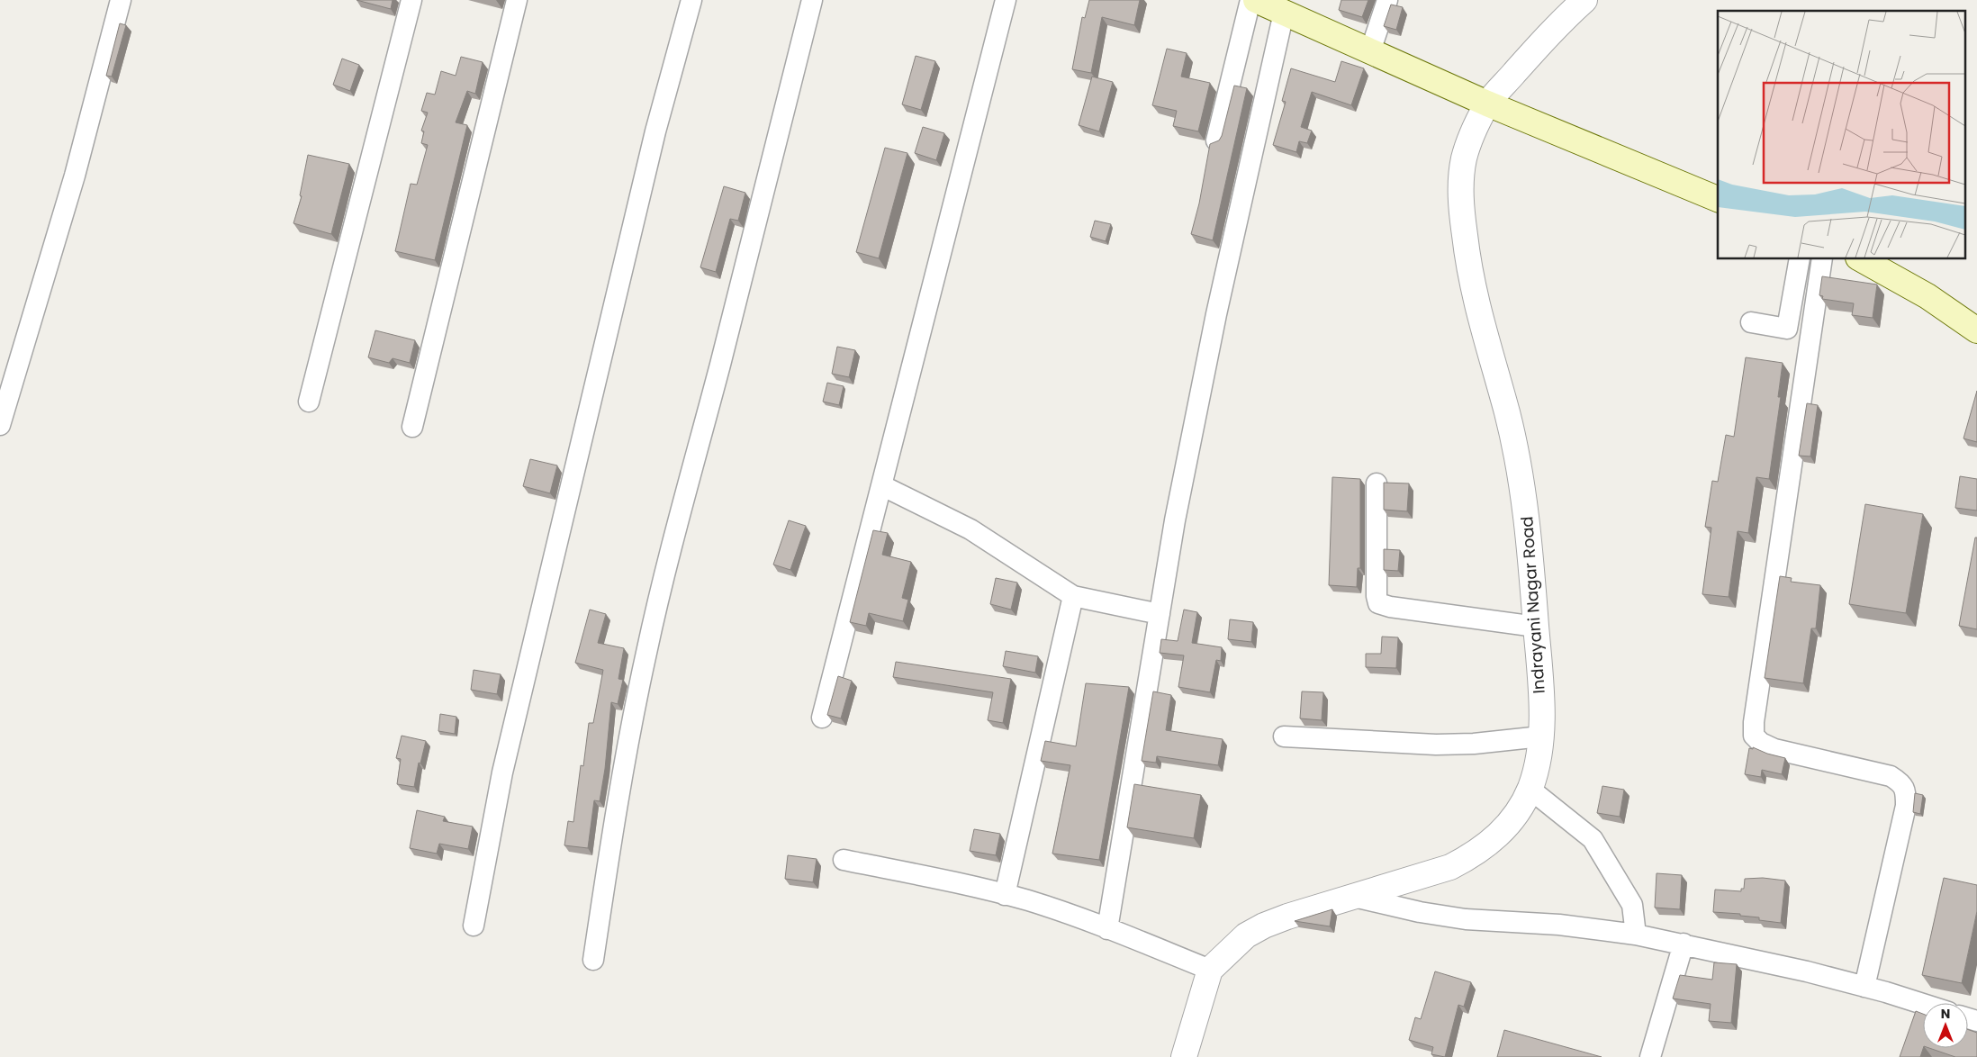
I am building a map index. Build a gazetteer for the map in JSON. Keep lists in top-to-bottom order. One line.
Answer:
{"streets":{"street":["Indrayani Nagar Road"]},"north":"top"}
